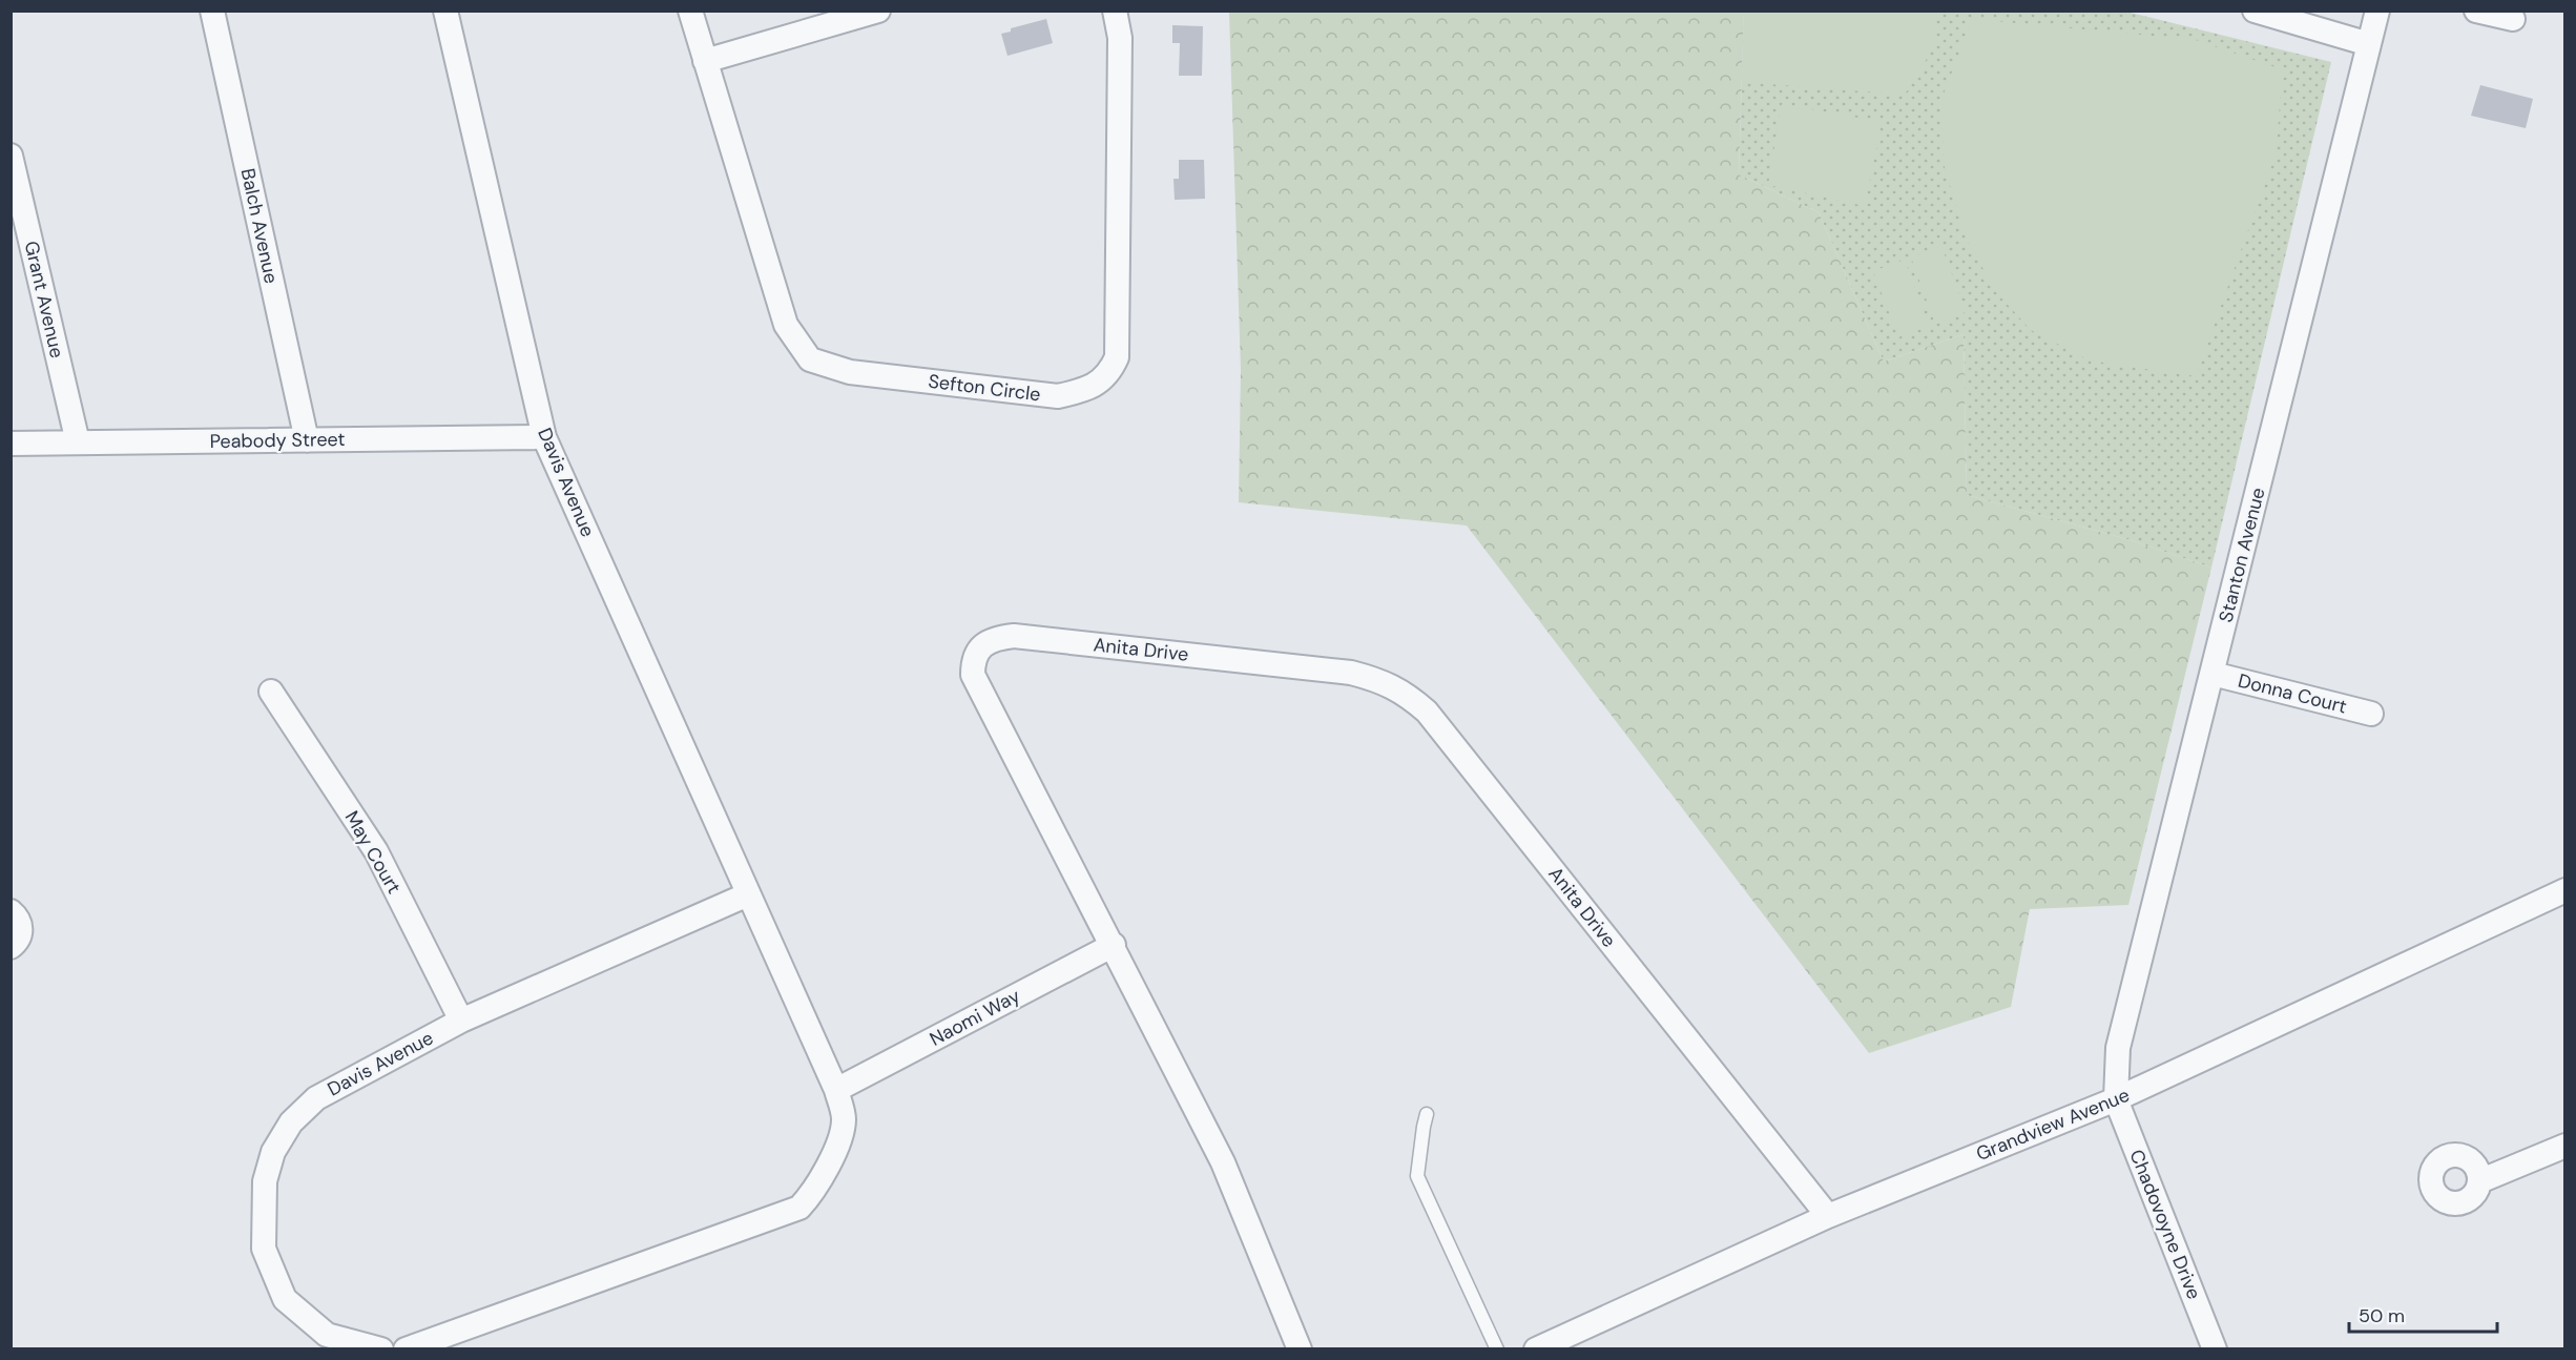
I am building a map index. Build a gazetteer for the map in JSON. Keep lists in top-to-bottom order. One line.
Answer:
{"streets":{"street":["Balch Avenue","Grant Avenue","Sefton Circle","Peabody Street","Davis Avenue","Stanton Avenue","Anita Drive","Donna Court","May Court","Naomi Way","Grandview Avenue","Chadovoyne Drive"]},"crossings":[["Balch Avenue","Peabody Street"],["Grant Avenue","Peabody Street"],["Peabody Street","Davis Avenue"],["Davis Avenue","May Court"],["Davis Avenue","Naomi Way"],["Stanton Avenue","Donna Court"],["Stanton Avenue","Grandview Avenue"],["Stanton Avenue","Chadovoyne Drive"],["Anita Drive","Naomi Way"],["Anita Drive","Grandview Avenue"],["Grandview Avenue","Chadovoyne Drive"]],"scale_bar":"50 m"}
